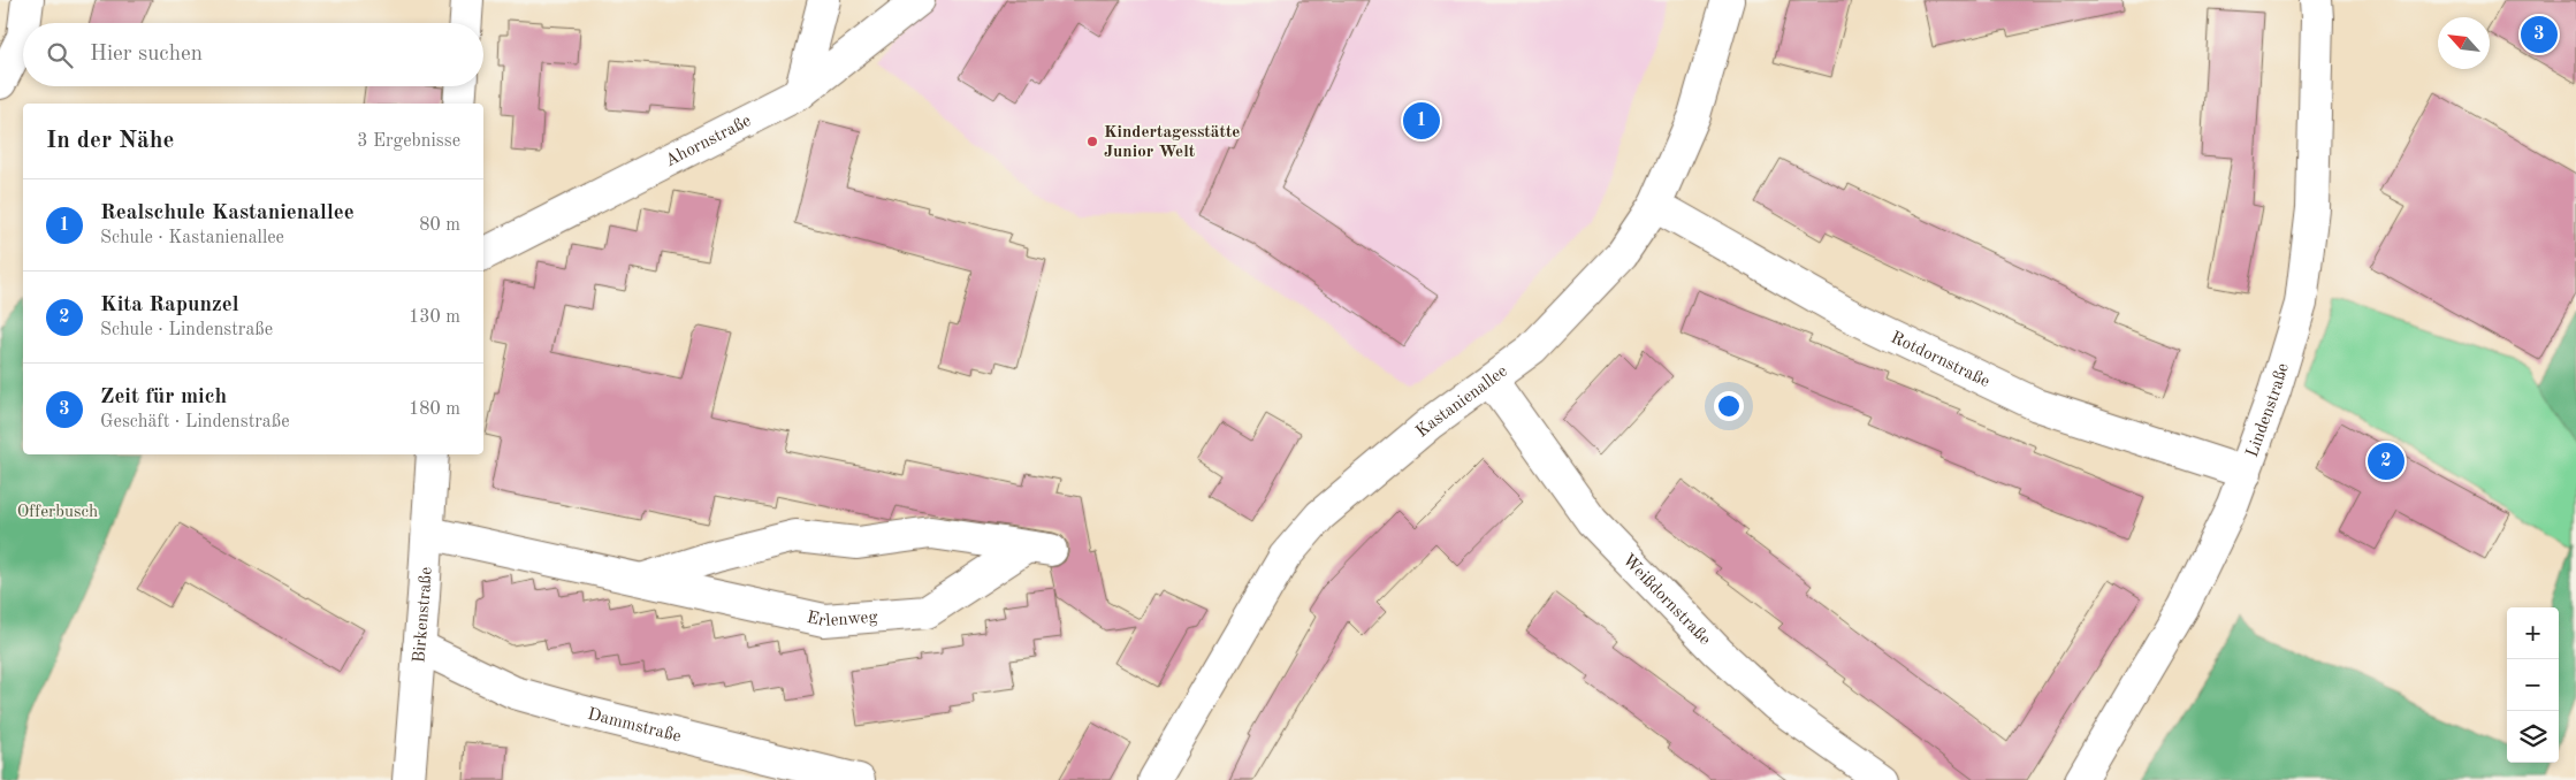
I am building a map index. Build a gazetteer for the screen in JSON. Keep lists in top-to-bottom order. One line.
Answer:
{"streets":{"street":["Ahornstraße","Rotdornstraße","Kastanienallee","Lindenstraße","Weißdornstraße","Erlenweg","Birkenstraße","Dammstraße"]},"crossings":[["Rotdornstraße","Kastanienallee"],["Rotdornstraße","Lindenstraße"],["Kastanienallee","Weißdornstraße"],["Erlenweg","Birkenstraße"],["Birkenstraße","Dammstraße"]],"parks":["Offerbusch"],"places":["Kindertagesstätte Junior Welt"],"north":"top left","page":{"pins":["3","1","2"],"search":"Hier suchen","heading":["In der Nähe","3 Ergebnisse"],"list":[{"mark":"1","name":"Realschule Kastanienallee","note":"Schule · Kastanienallee","value":"80 m"},{"mark":"2","name":"Kita Rapunzel","note":"Schule · Lindenstraße","value":"130 m"},{"mark":"3","name":"Zeit für mich","note":"Geschäft · Lindenstraße","value":"180 m"}],"map_buttons":["+","−"]}}
